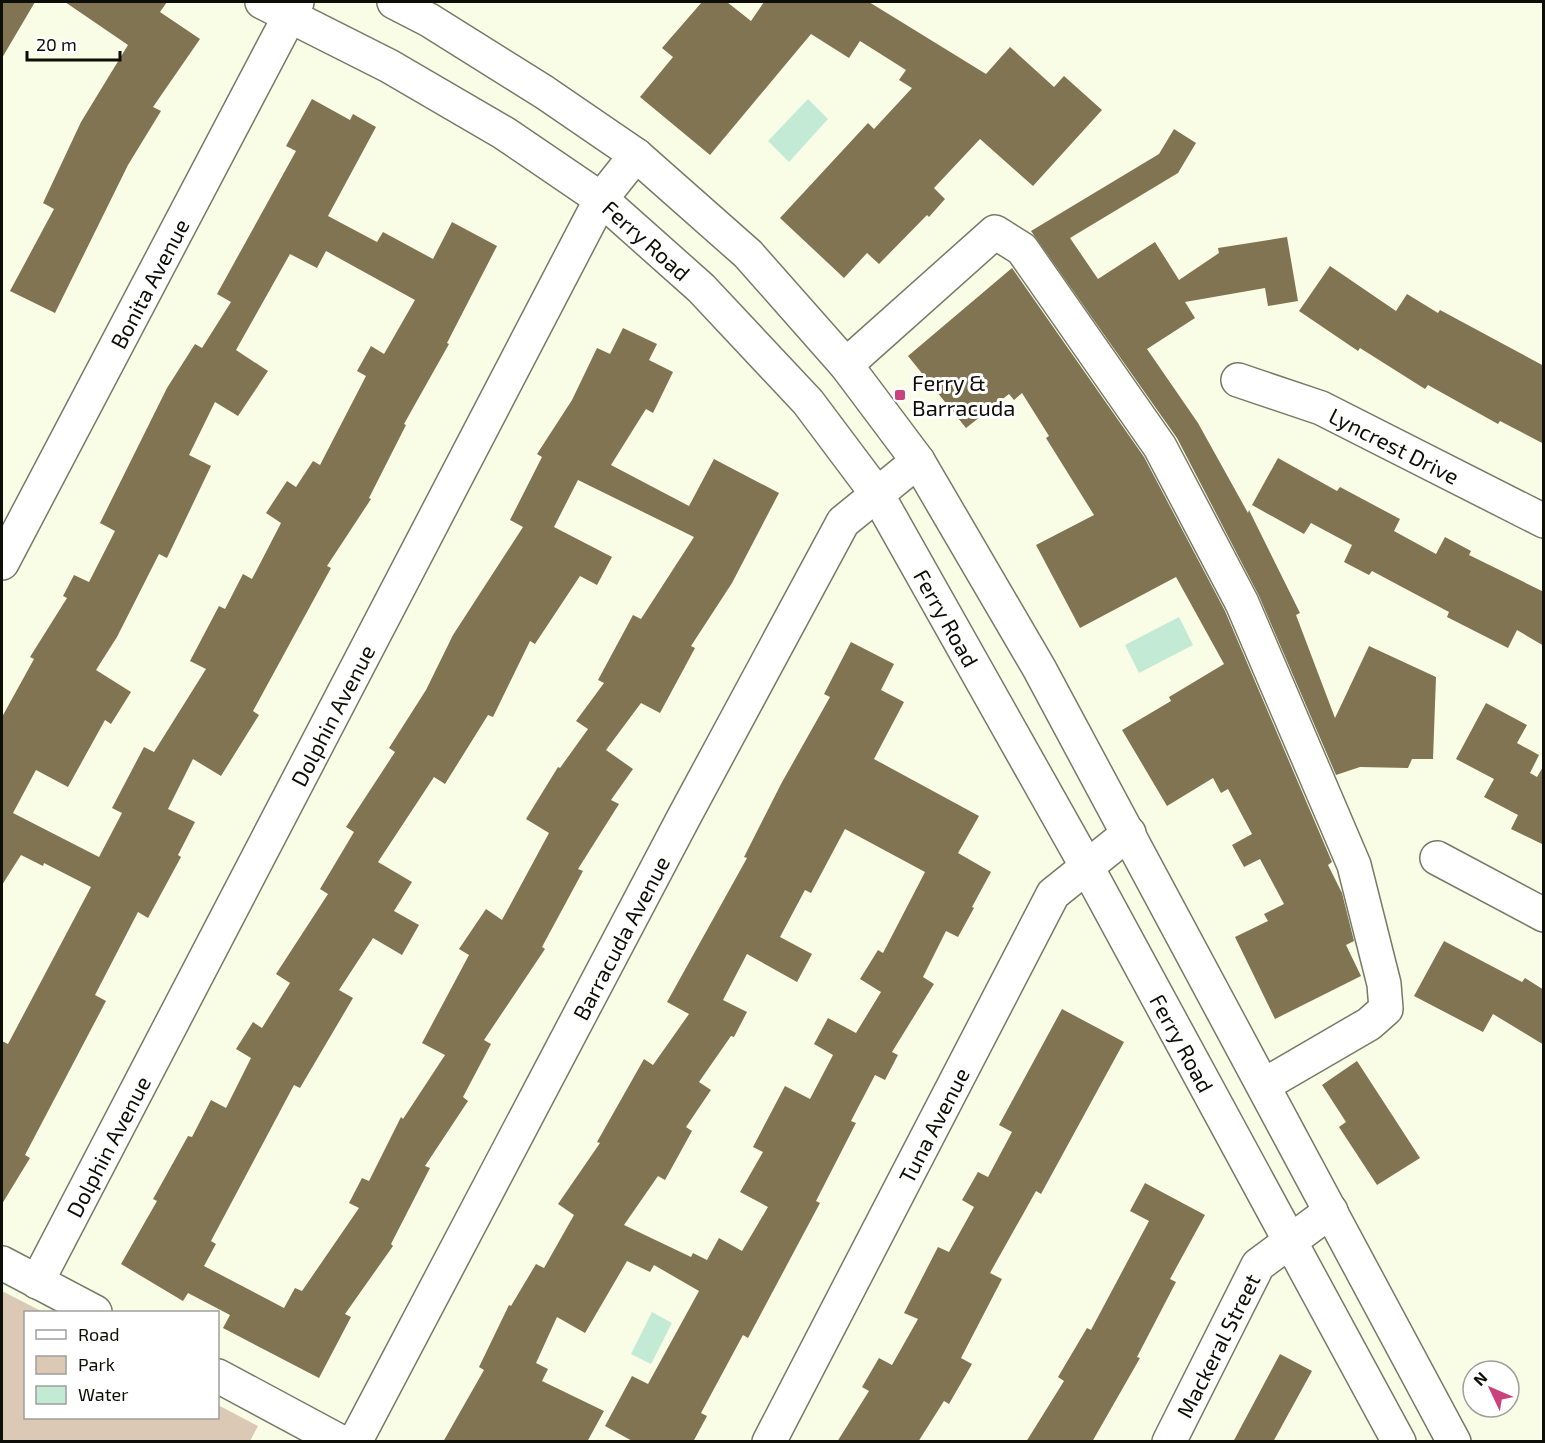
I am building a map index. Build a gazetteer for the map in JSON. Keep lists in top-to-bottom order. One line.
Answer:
{"streets":{"street":["Ferry Road","Bonita Avenue","Lyncrest Drive","Dolphin Avenue","Barracuda Avenue","Tuna Avenue","Mackeral Street"]},"crossings":[["Ferry Road","Bonita Avenue"],["Ferry Road","Dolphin Avenue"],["Ferry Road","Barracuda Avenue"],["Ferry Road","Tuna Avenue"],["Ferry Road","Mackeral Street"]],"places":{"transit":["Ferry & Barracuda"]},"legend":["Road","Park","Water"],"scale_bar":"20 m","north":"top left"}
